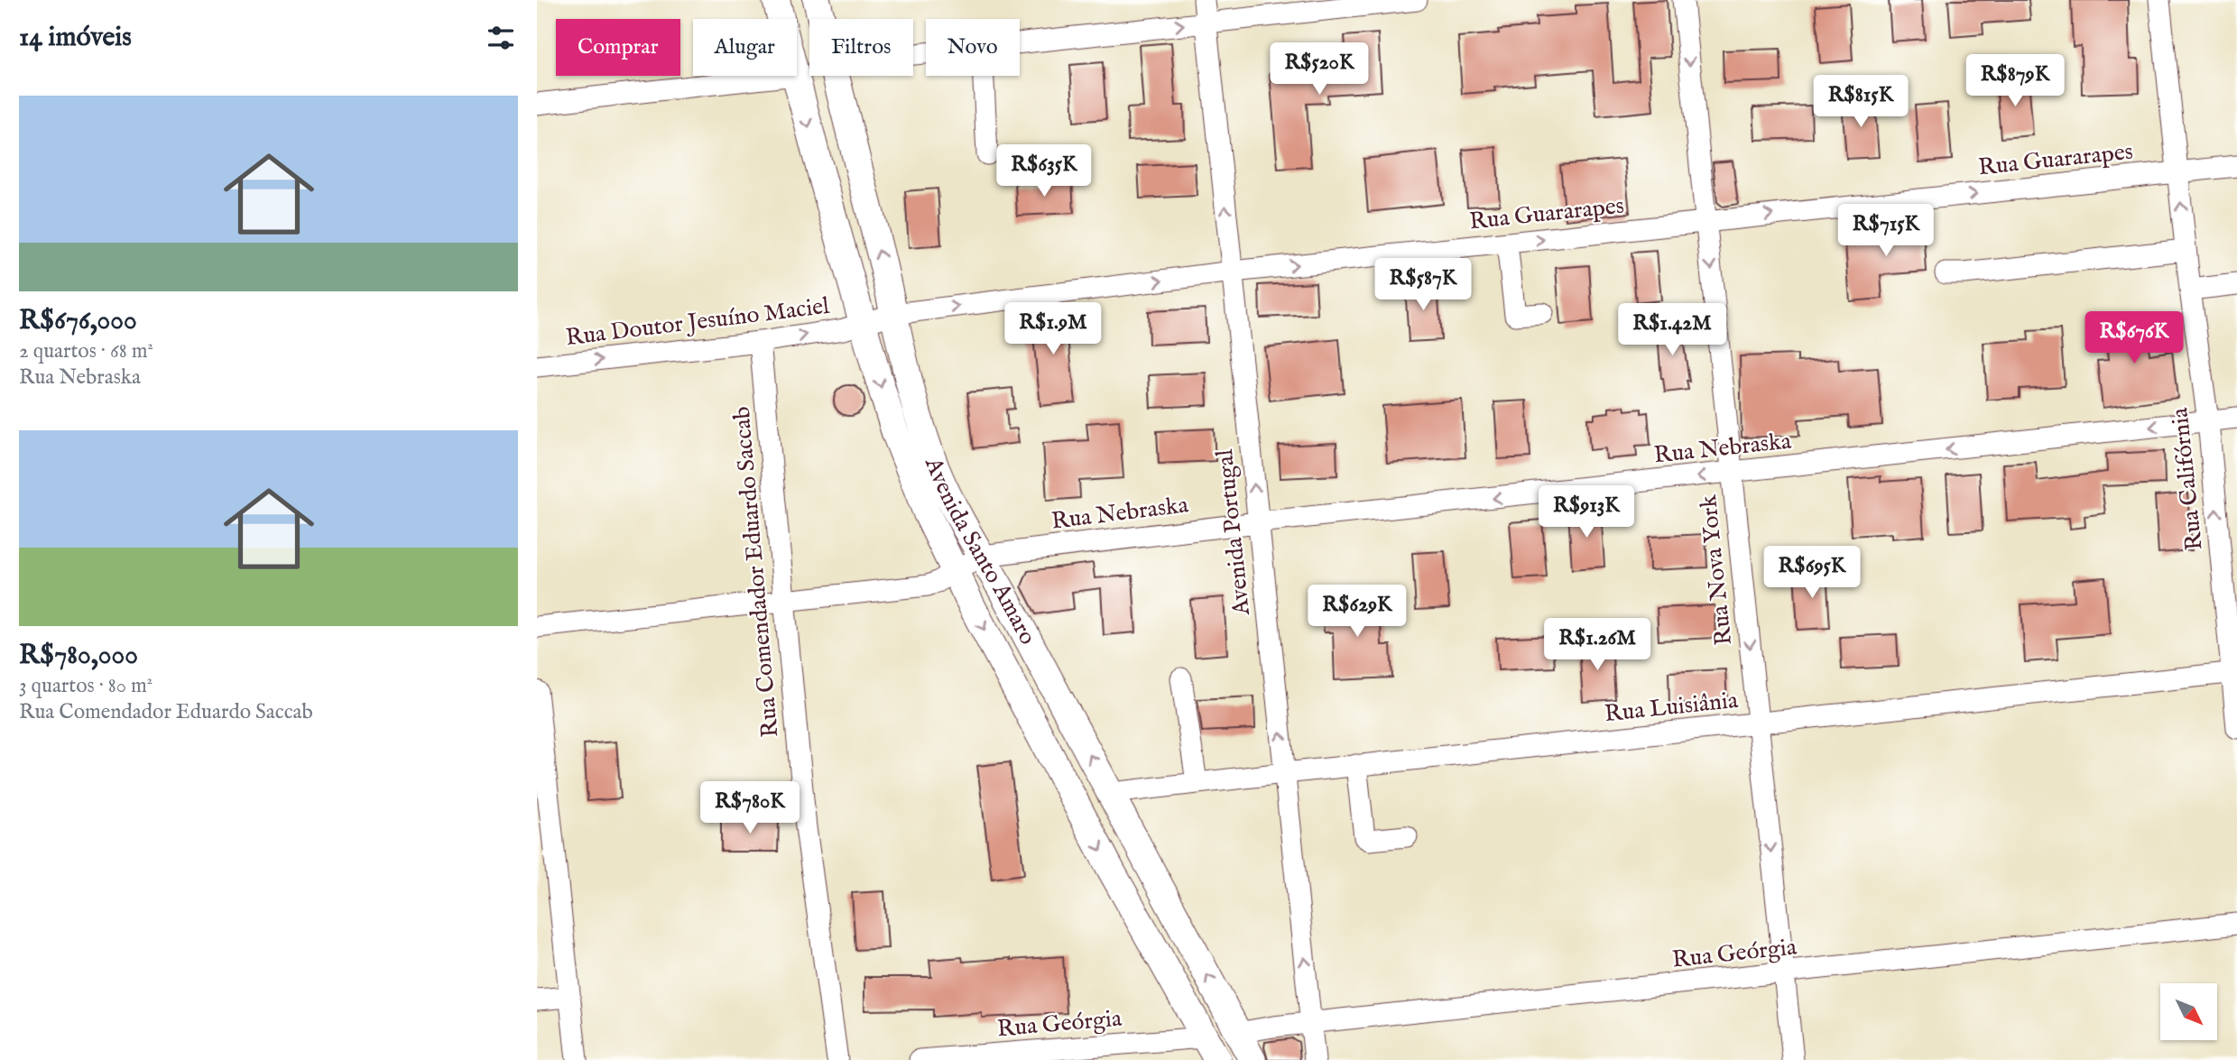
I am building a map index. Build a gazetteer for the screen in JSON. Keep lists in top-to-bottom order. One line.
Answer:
{"streets":{"main road":["Avenida Santo Amaro"],"street":["Rua Guararapes","Rua Doutor Jesuíno Maciel","Rua Nebraska","Rua Califórnia","Avenida Portugal","Rua Nova York","Rua Comendador Eduardo Saccab","Rua Luisiânia","Rua Geórgia"]},"crossings":[["Rua Guararapes","Rua Doutor Jesuíno Maciel"],["Rua Guararapes","Rua Califórnia"],["Rua Guararapes","Avenida Portugal"],["Rua Guararapes","Avenida Santo Amaro"],["Rua Guararapes","Rua Nova York"],["Rua Doutor Jesuíno Maciel","Avenida Santo Amaro"],["Rua Doutor Jesuíno Maciel","Rua Comendador Eduardo Saccab"],["Rua Nebraska","Rua Califórnia"],["Rua Nebraska","Avenida Portugal"],["Rua Nebraska","Avenida Santo Amaro"],["Rua Nebraska","Rua Nova York"],["Rua Nebraska","Rua Comendador Eduardo Saccab"],["Rua Califórnia","Rua Luisiânia"],["Avenida Portugal","Rua Luisiânia"],["Avenida Portugal","Rua Geórgia"],["Avenida Santo Amaro","Rua Luisiânia"],["Avenida Santo Amaro","Rua Geórgia"],["Rua Nova York","Rua Luisiânia"],["Rua Nova York","Rua Geórgia"]],"one_way":["Rua Guararapes","Rua Doutor Jesuíno Maciel","Rua Nebraska","Rua Califórnia","Avenida Portugal","Rua Nova York"],"north":"bottom right","page":{"heading":"14 imóveis","chip":["Comprar","Alugar","Filtros","Novo"],"price":["R$520K","R$879K","R$815K","R$635K","R$715K","R$587K","R$1.9M","R$1.42M","R$676K","R$913K","R$695K","R$629K","R$1.26M","R$780K"],"list":[{"name":"R$676,000","note":"2 quartos · 68 m² · Rua Nebraska"},{"name":"R$780,000","note":"3 quartos · 80 m² · Rua Comendador Eduardo Saccab"}]}}
